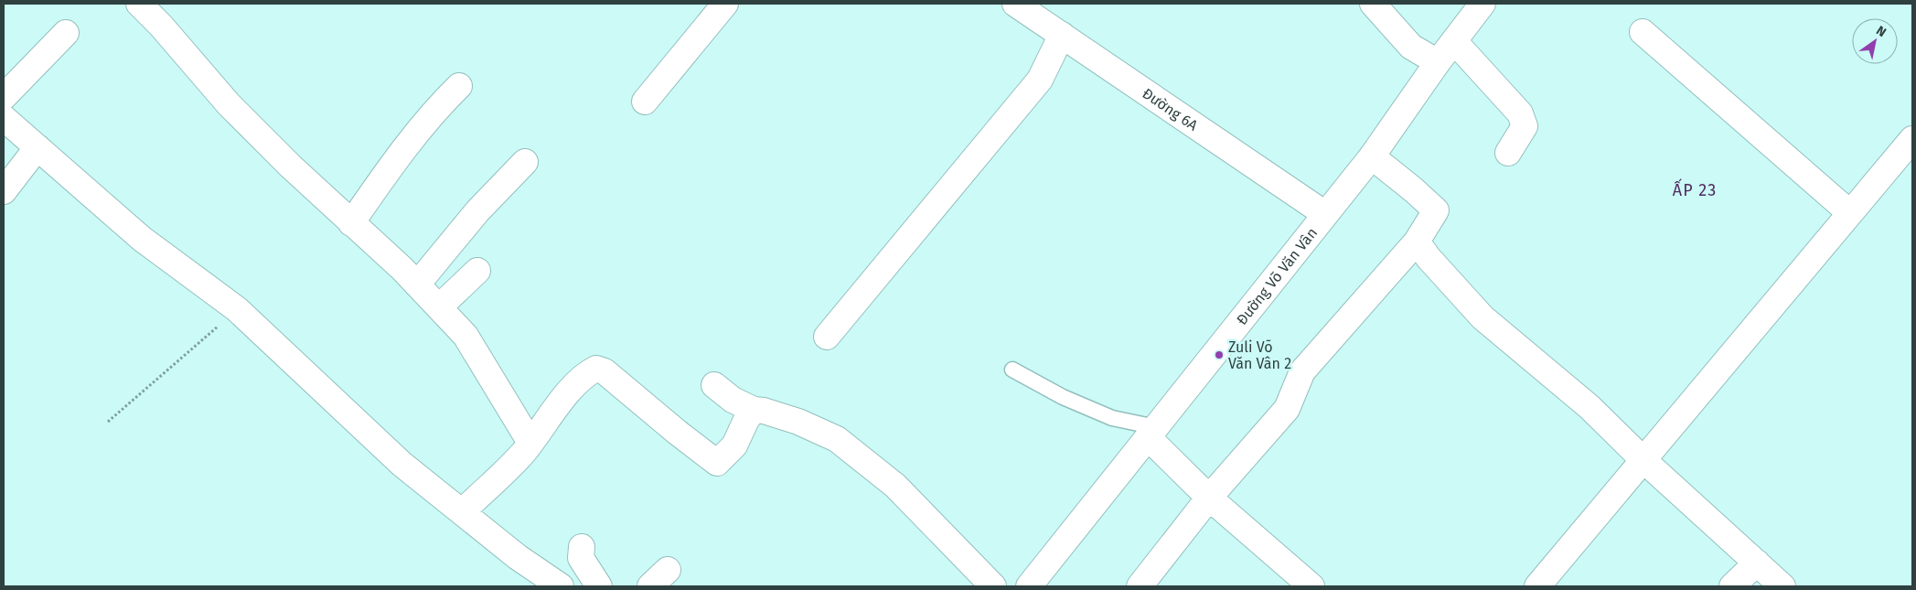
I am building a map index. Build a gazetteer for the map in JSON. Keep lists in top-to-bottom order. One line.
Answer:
{"streets":{"street":["Đường 6A","Đường Võ Văn Vân"]},"crossings":[["Đường 6A","Đường Võ Văn Vân"]],"districts":["ẤP 23"],"places":["Zuli Võ Văn Vân 2"],"north":"top right"}
